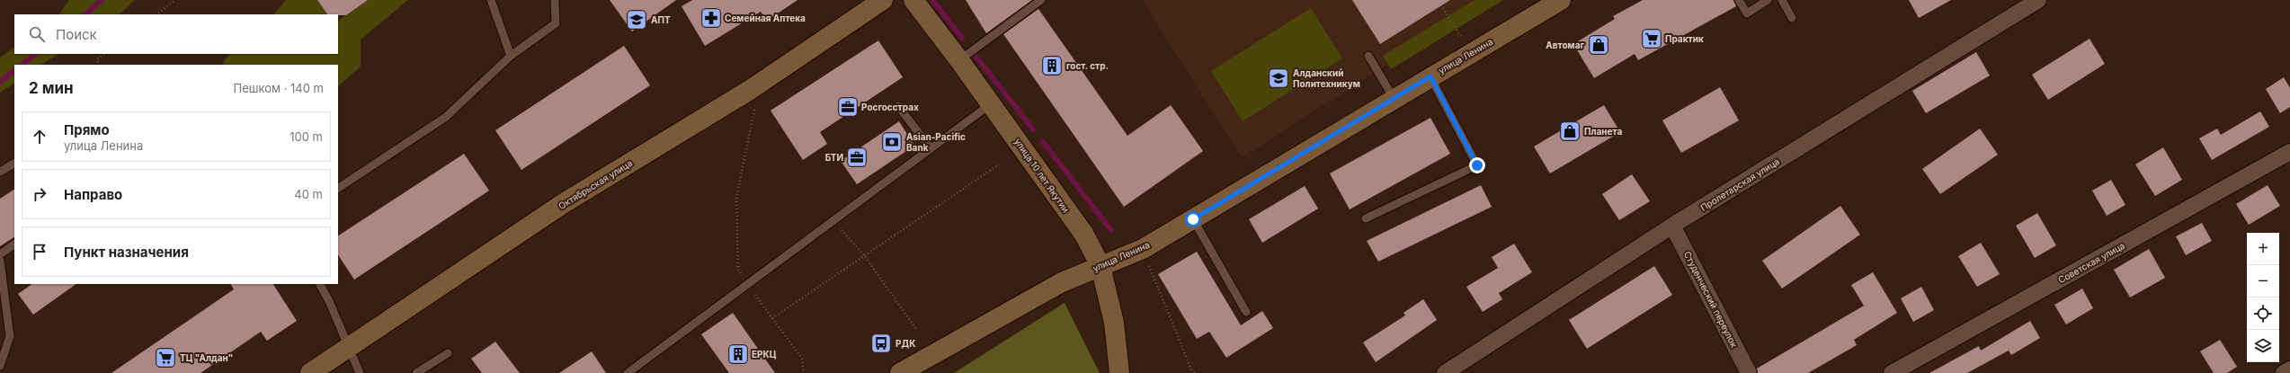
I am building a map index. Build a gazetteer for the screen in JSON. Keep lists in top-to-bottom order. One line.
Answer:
{"streets":{"main road":["улица Ленина","улица 10 лет Якутии","Октябрьская улица"],"street":["Пролетарская улица","Советская улица","Студенческий переулок"]},"crossings":[["улица Ленина","улица 10 лет Якутии"],["Пролетарская улица","Студенческий переулок"]],"places":{"pharmacy":["Семейная Аптека"],"school or university":["АПТ","Алданский Политехникум"],"supermarket":["Практик","ТЦ \"Алдан\""],"shop":["Автомаг","Планета"],"building":["гост. стр.","ЕРКЦ"],"office":["Росгосстрах","БТИ"],"bank":["Asian-Pacific Bank"],"bus stop":["РДК"]},"page":{"search":"Поиск","heading":["2 мин","Пешком · 140 m"],"list":[["Прямо","улица Ленина","100 m"],["Направо","40 m"],"Пункт назначения"],"map_buttons":["+","−"]}}
